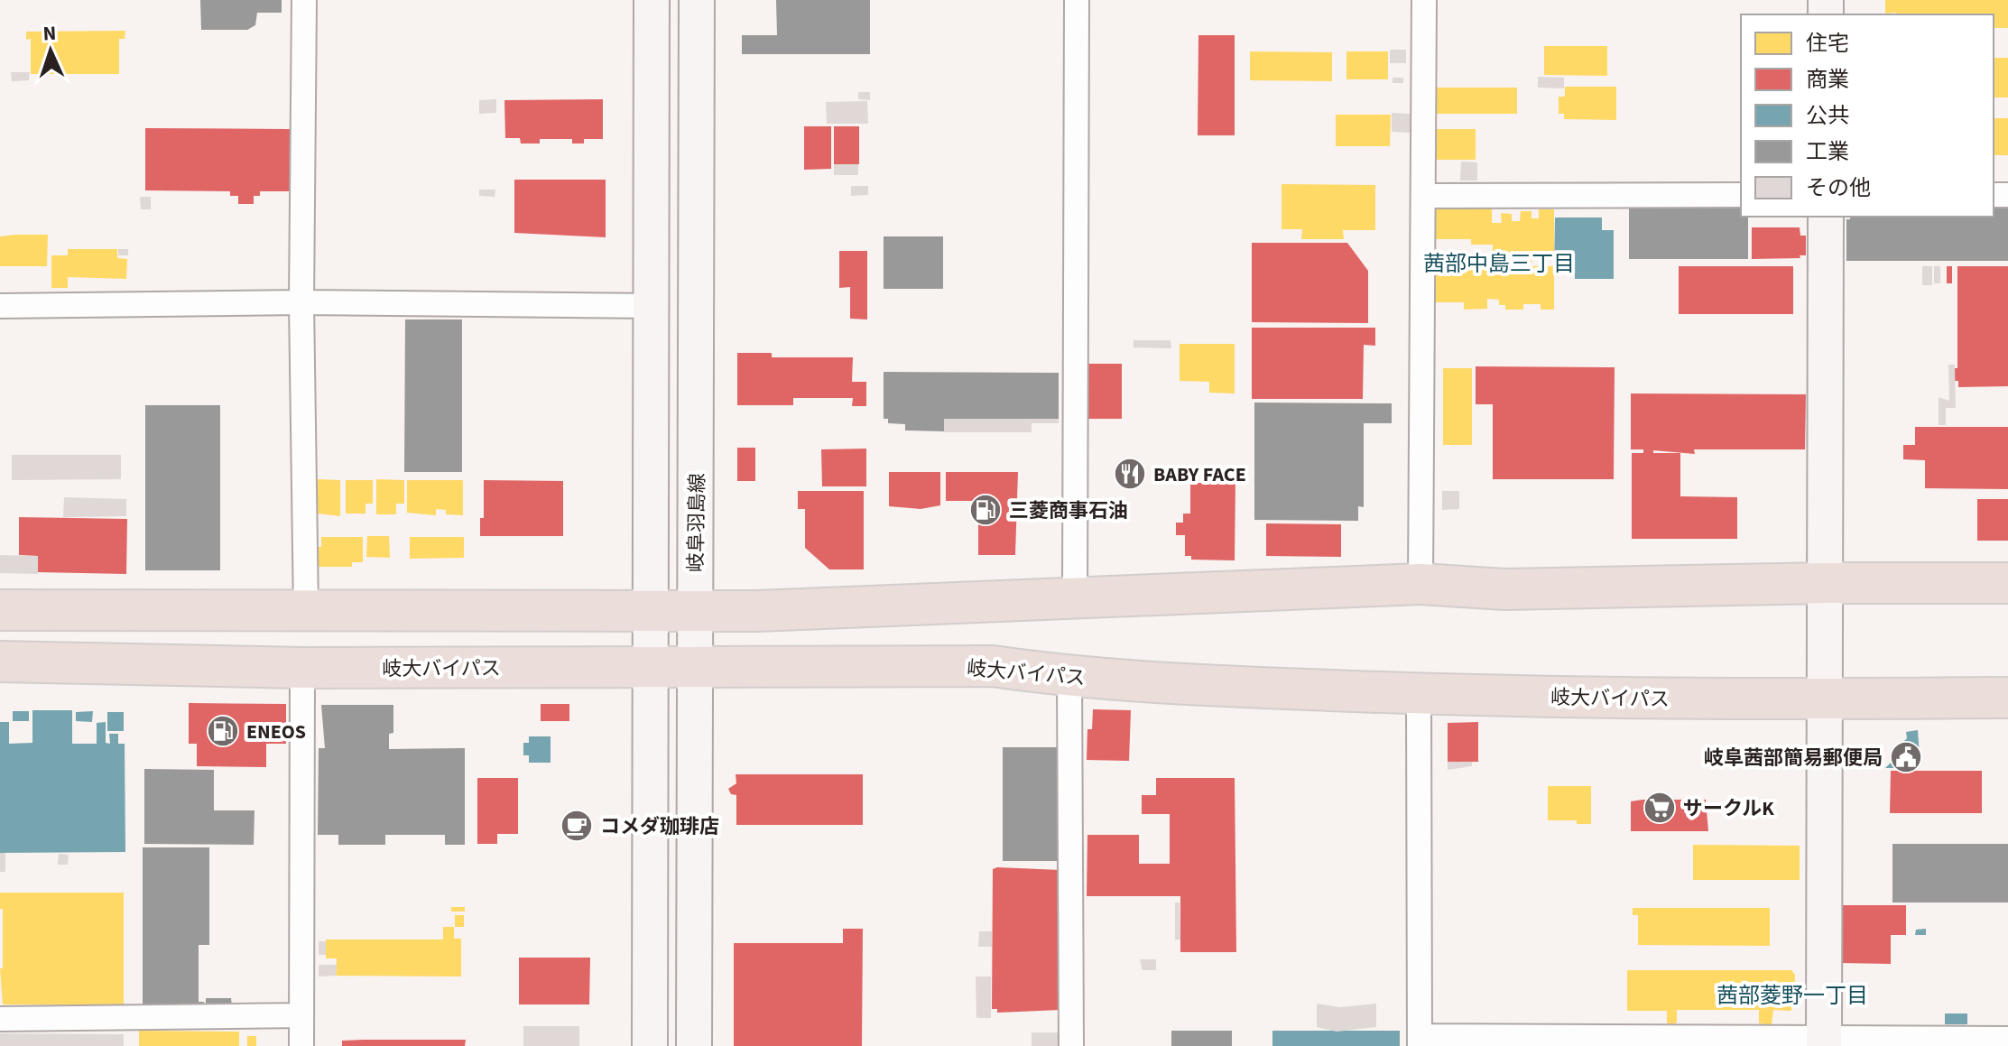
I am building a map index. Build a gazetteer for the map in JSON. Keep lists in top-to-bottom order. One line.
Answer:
{"streets":{"highway":["岐大バイパス"],"main road":["岐阜羽島線"]},"crossings":[["岐阜羽島線","岐大バイパス"]],"districts":["茜部中島三丁目","茜部菱野一丁目"],"places":{"restaurant":["BABY FACE"],"fuel station":["三菱商事石油","ENEOS"],"public building":["岐阜茜部簡易郵便局"],"supermarket":["サークルK"],"cafe":["コメダ珈琲店"]},"legend":["住宅","商業","公共","工業","その他"],"north":"top"}
